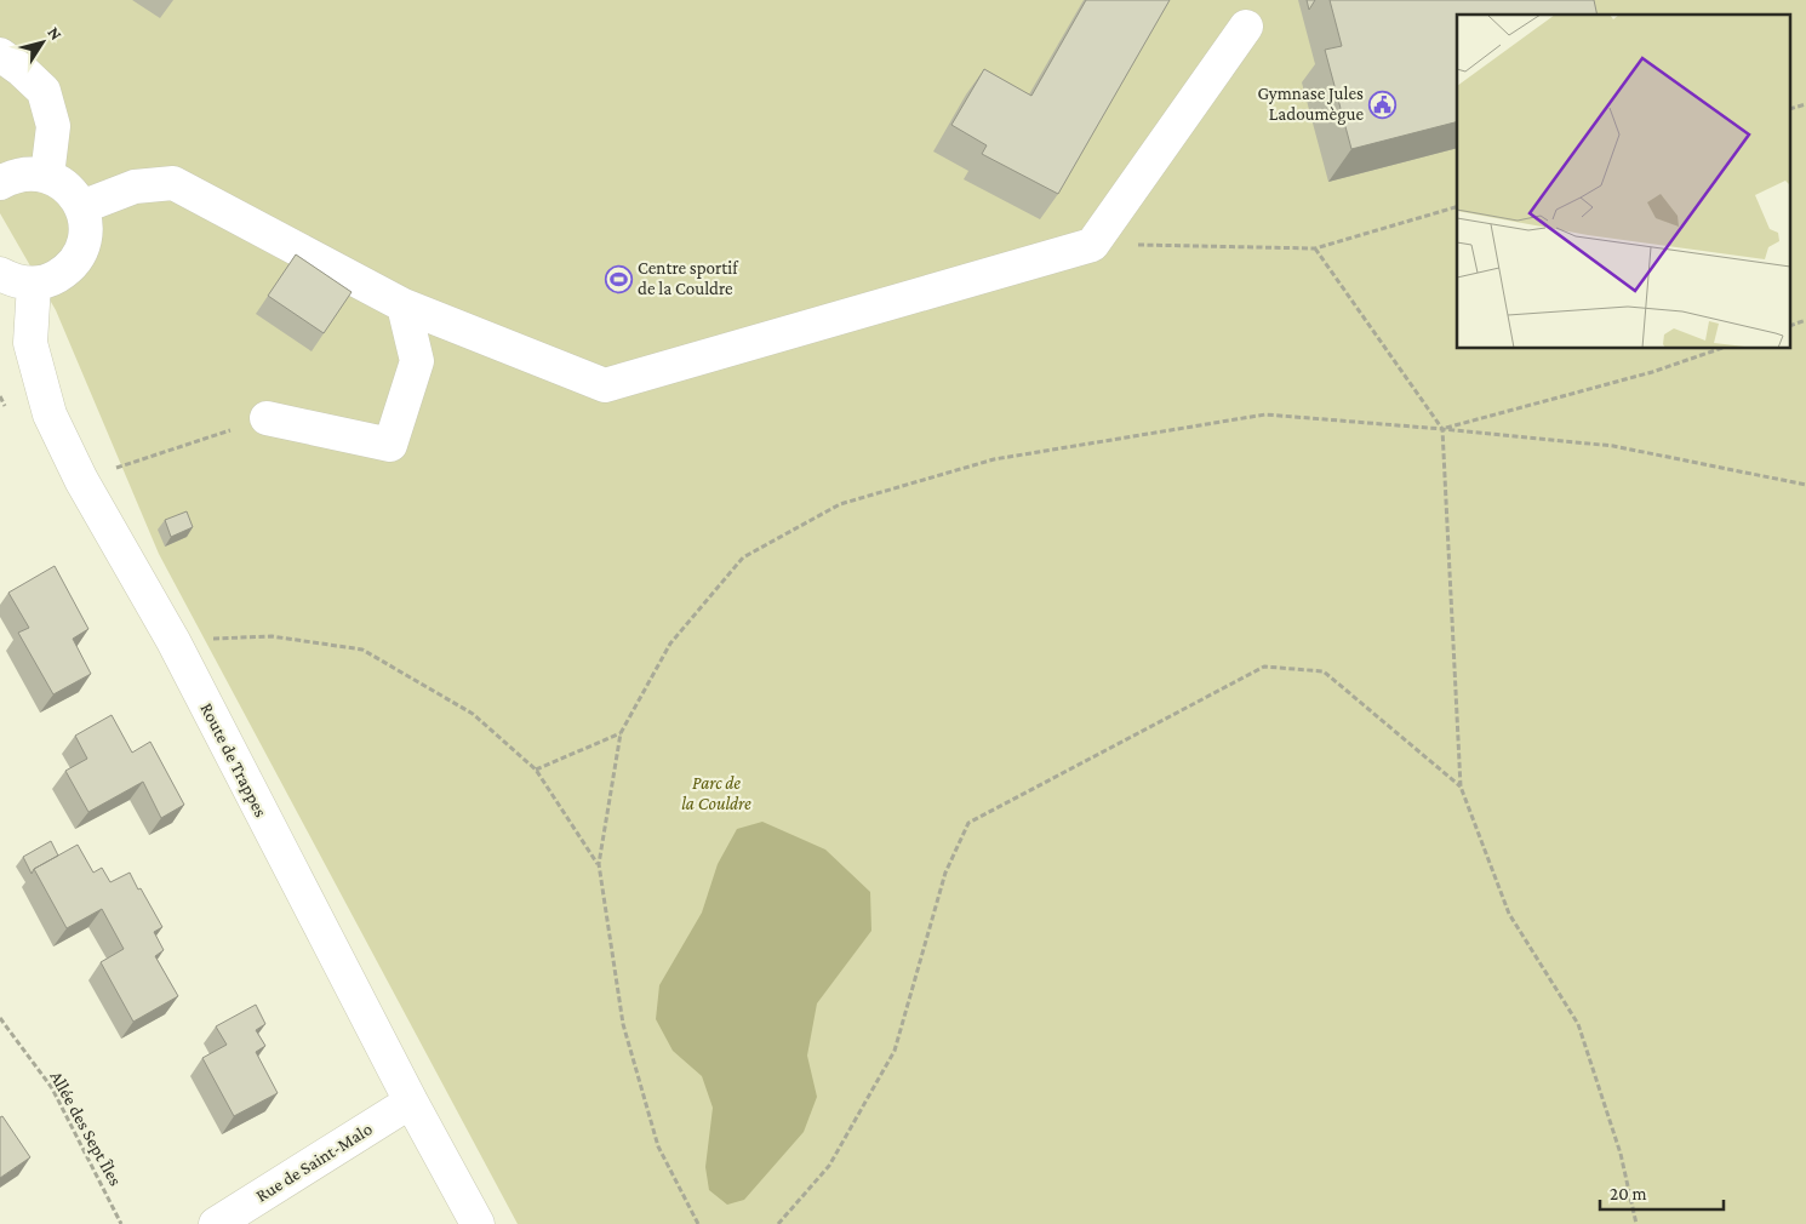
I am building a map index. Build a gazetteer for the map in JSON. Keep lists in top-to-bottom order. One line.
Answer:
{"streets":{"street":["Route de Trappes","Rue de Saint-Malo"],"path":["Allée des Sept Îles"]},"crossings":[["Route de Trappes","Rue de Saint-Malo"]],"parks":["Parc de la Couldre"],"places":{"public building":["Gymnase Jules Ladoumègue"],"sports":["Centre sportif de la Couldre"]},"scale_bar":"20 m","north":"top right"}
